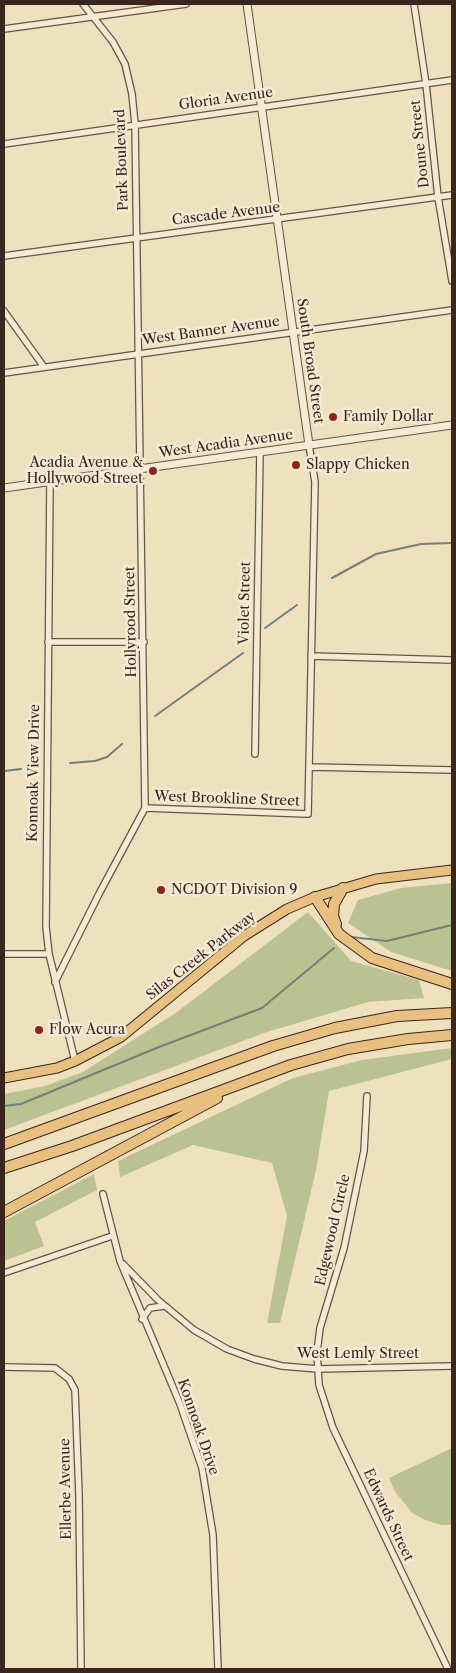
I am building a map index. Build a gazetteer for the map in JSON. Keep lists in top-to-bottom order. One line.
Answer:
{"streets":{"main road":["Silas Creek Parkway"],"street":["Gloria Avenue","Doune Street","Park Boulevard","Cascade Avenue","West Banner Avenue","South Broad Street","West Acadia Avenue","Violet Street","Hollyrood Street","Konnoak View Drive","West Brookline Street","Edgewood Circle","West Lemly Street","Konnoak Drive","Ellerbe Avenue","Edwards Street"]},"crossings":[["Gloria Avenue","Doune Street"],["Gloria Avenue","Park Boulevard"],["Gloria Avenue","South Broad Street"],["Doune Street","Cascade Avenue"],["Park Boulevard","Cascade Avenue"],["Park Boulevard","Hollyrood Street"],["Cascade Avenue","South Broad Street"],["Cascade Avenue","Hollyrood Street"],["West Banner Avenue","South Broad Street"],["West Banner Avenue","Hollyrood Street"],["South Broad Street","West Acadia Avenue"],["South Broad Street","West Brookline Street"],["West Acadia Avenue","Violet Street"],["West Acadia Avenue","Hollyrood Street"],["West Acadia Avenue","Konnoak View Drive"],["Hollyrood Street","Konnoak View Drive"],["Hollyrood Street","West Brookline Street"],["Konnoak View Drive","Silas Creek Parkway"],["Edgewood Circle","West Lemly Street"],["Edgewood Circle","Edwards Street"],["West Lemly Street","Konnoak Drive"],["West Lemly Street","Edwards Street"]],"places":["Family Dollar","Slappy Chicken","Acadia Avenue & Hollywood Street","NCDOT Division 9","Flow Acura"]}
